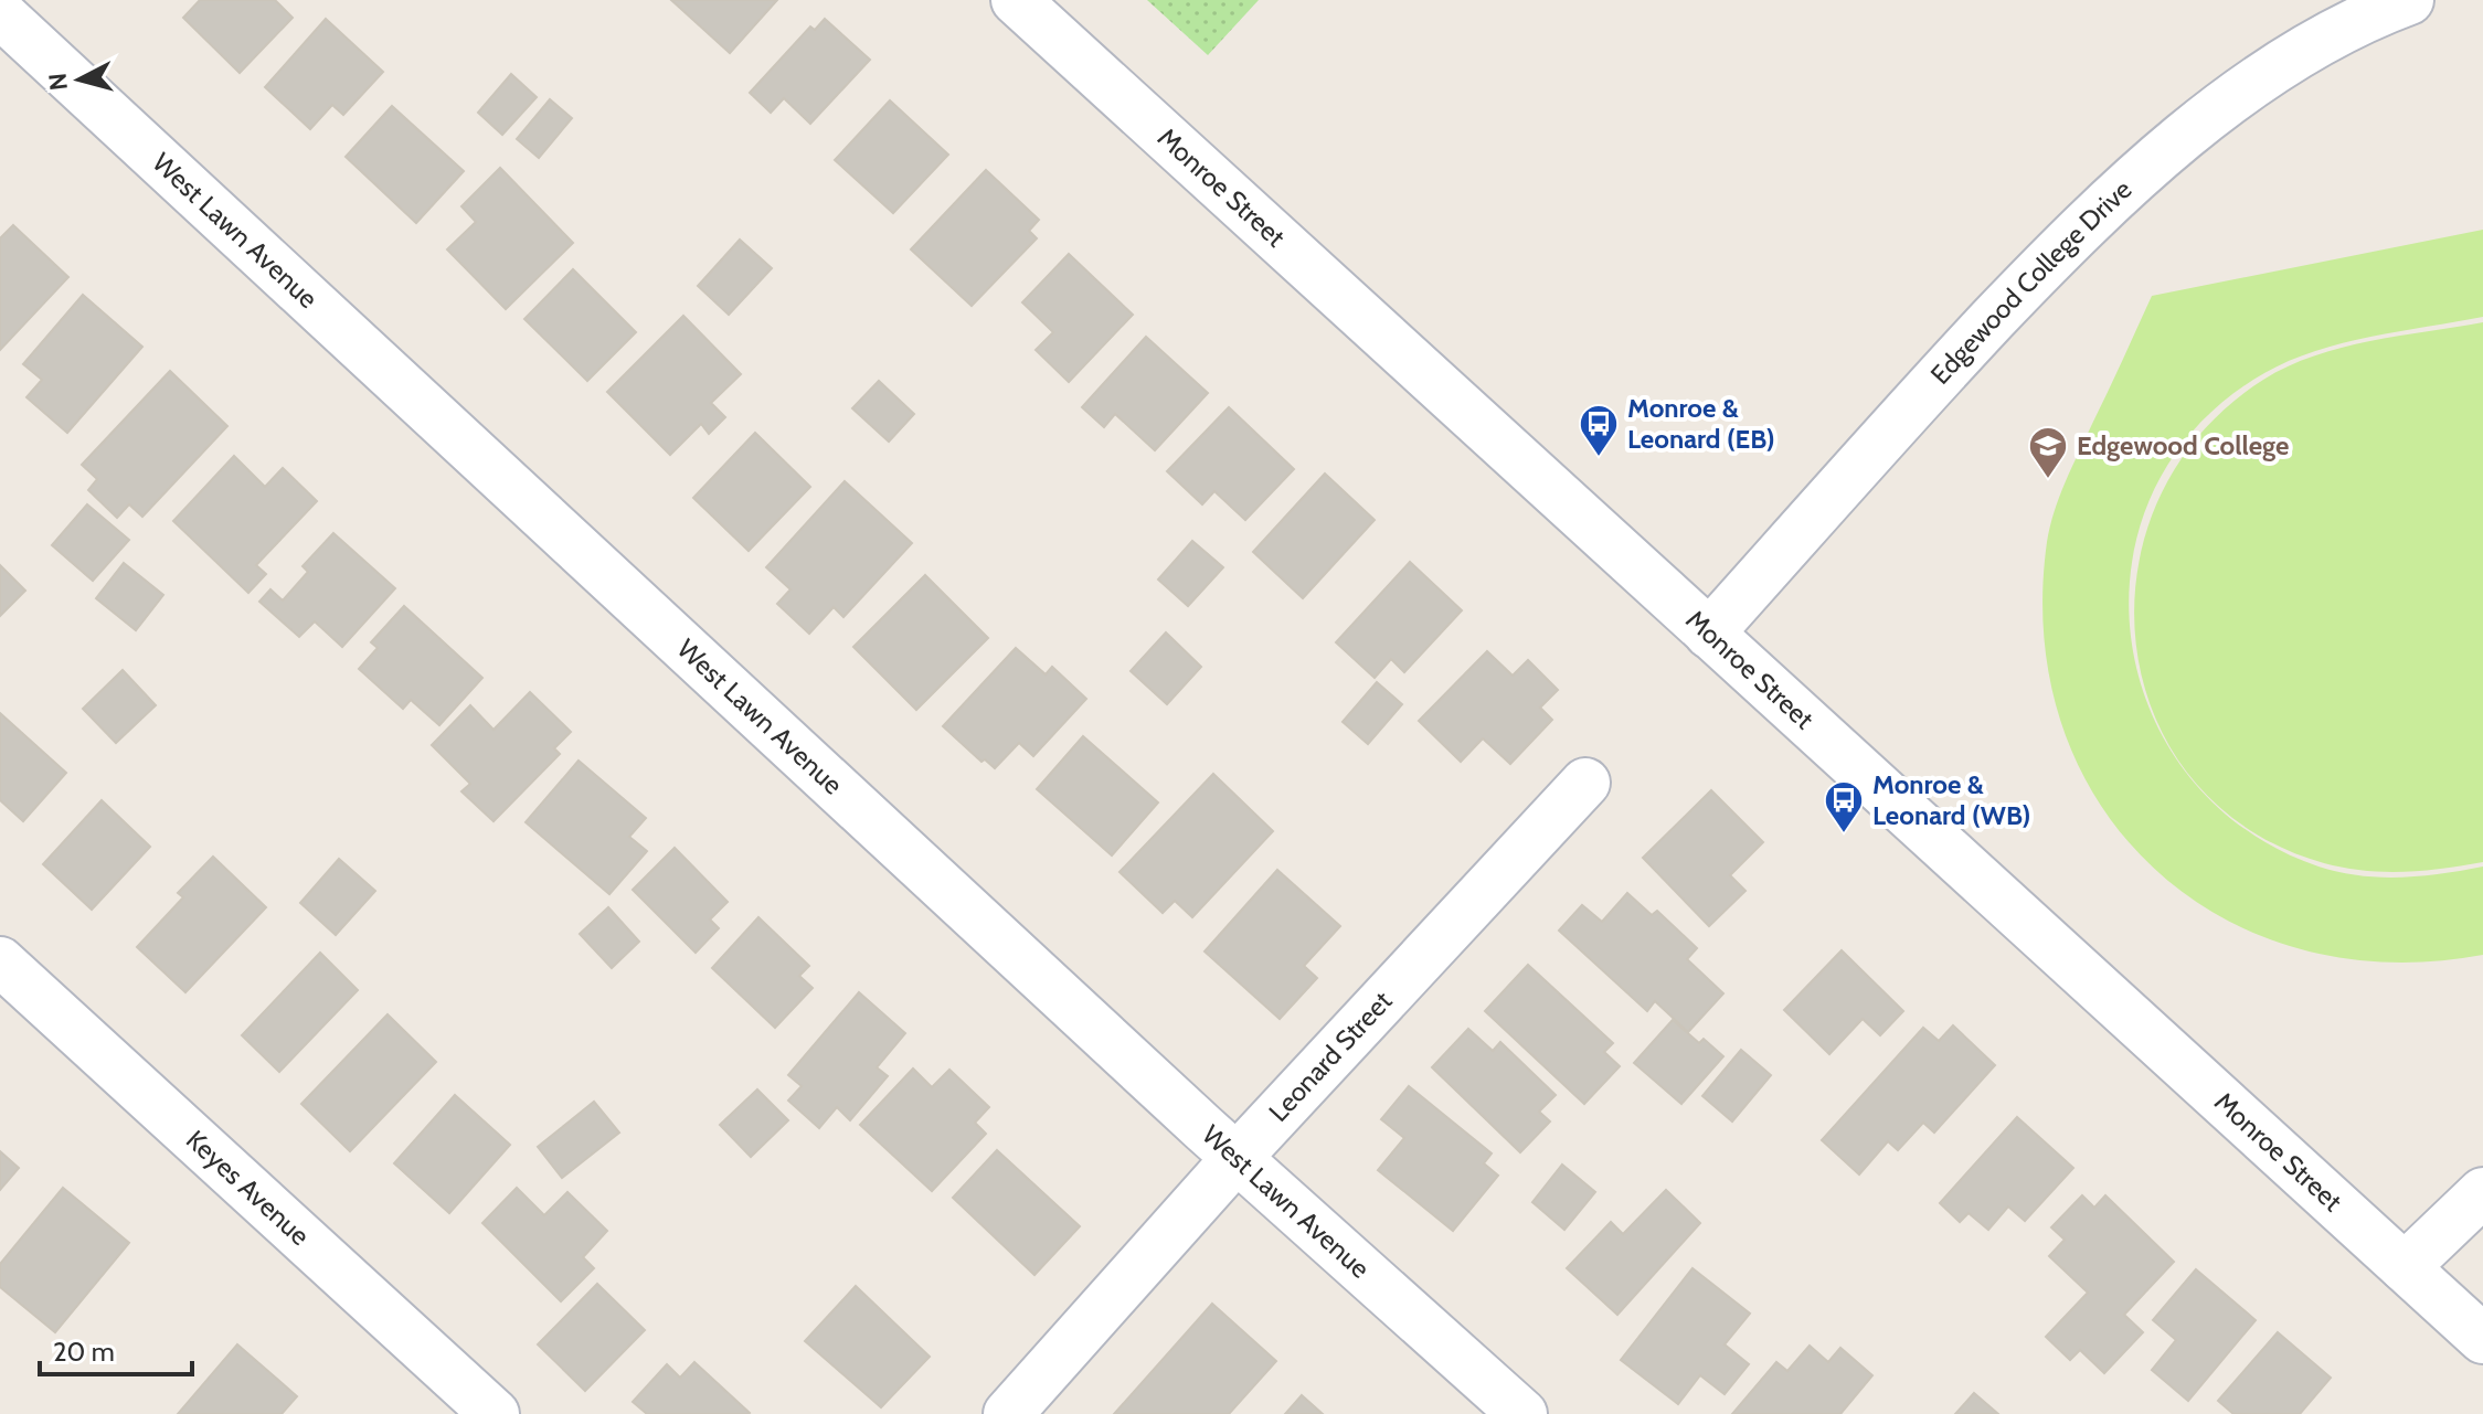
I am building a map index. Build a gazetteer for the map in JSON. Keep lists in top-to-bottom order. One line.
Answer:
{"streets":{"street":["Monroe Street","West Lawn Avenue","Edgewood College Drive","Leonard Street","Keyes Avenue"]},"crossings":[["Monroe Street","Edgewood College Drive"],["West Lawn Avenue","Leonard Street"]],"places":{"bus stop":["Monroe & Leonard (EB)","Monroe & Leonard (WB)"],"school or university":["Edgewood College"]},"scale_bar":"20 m","north":"left"}
